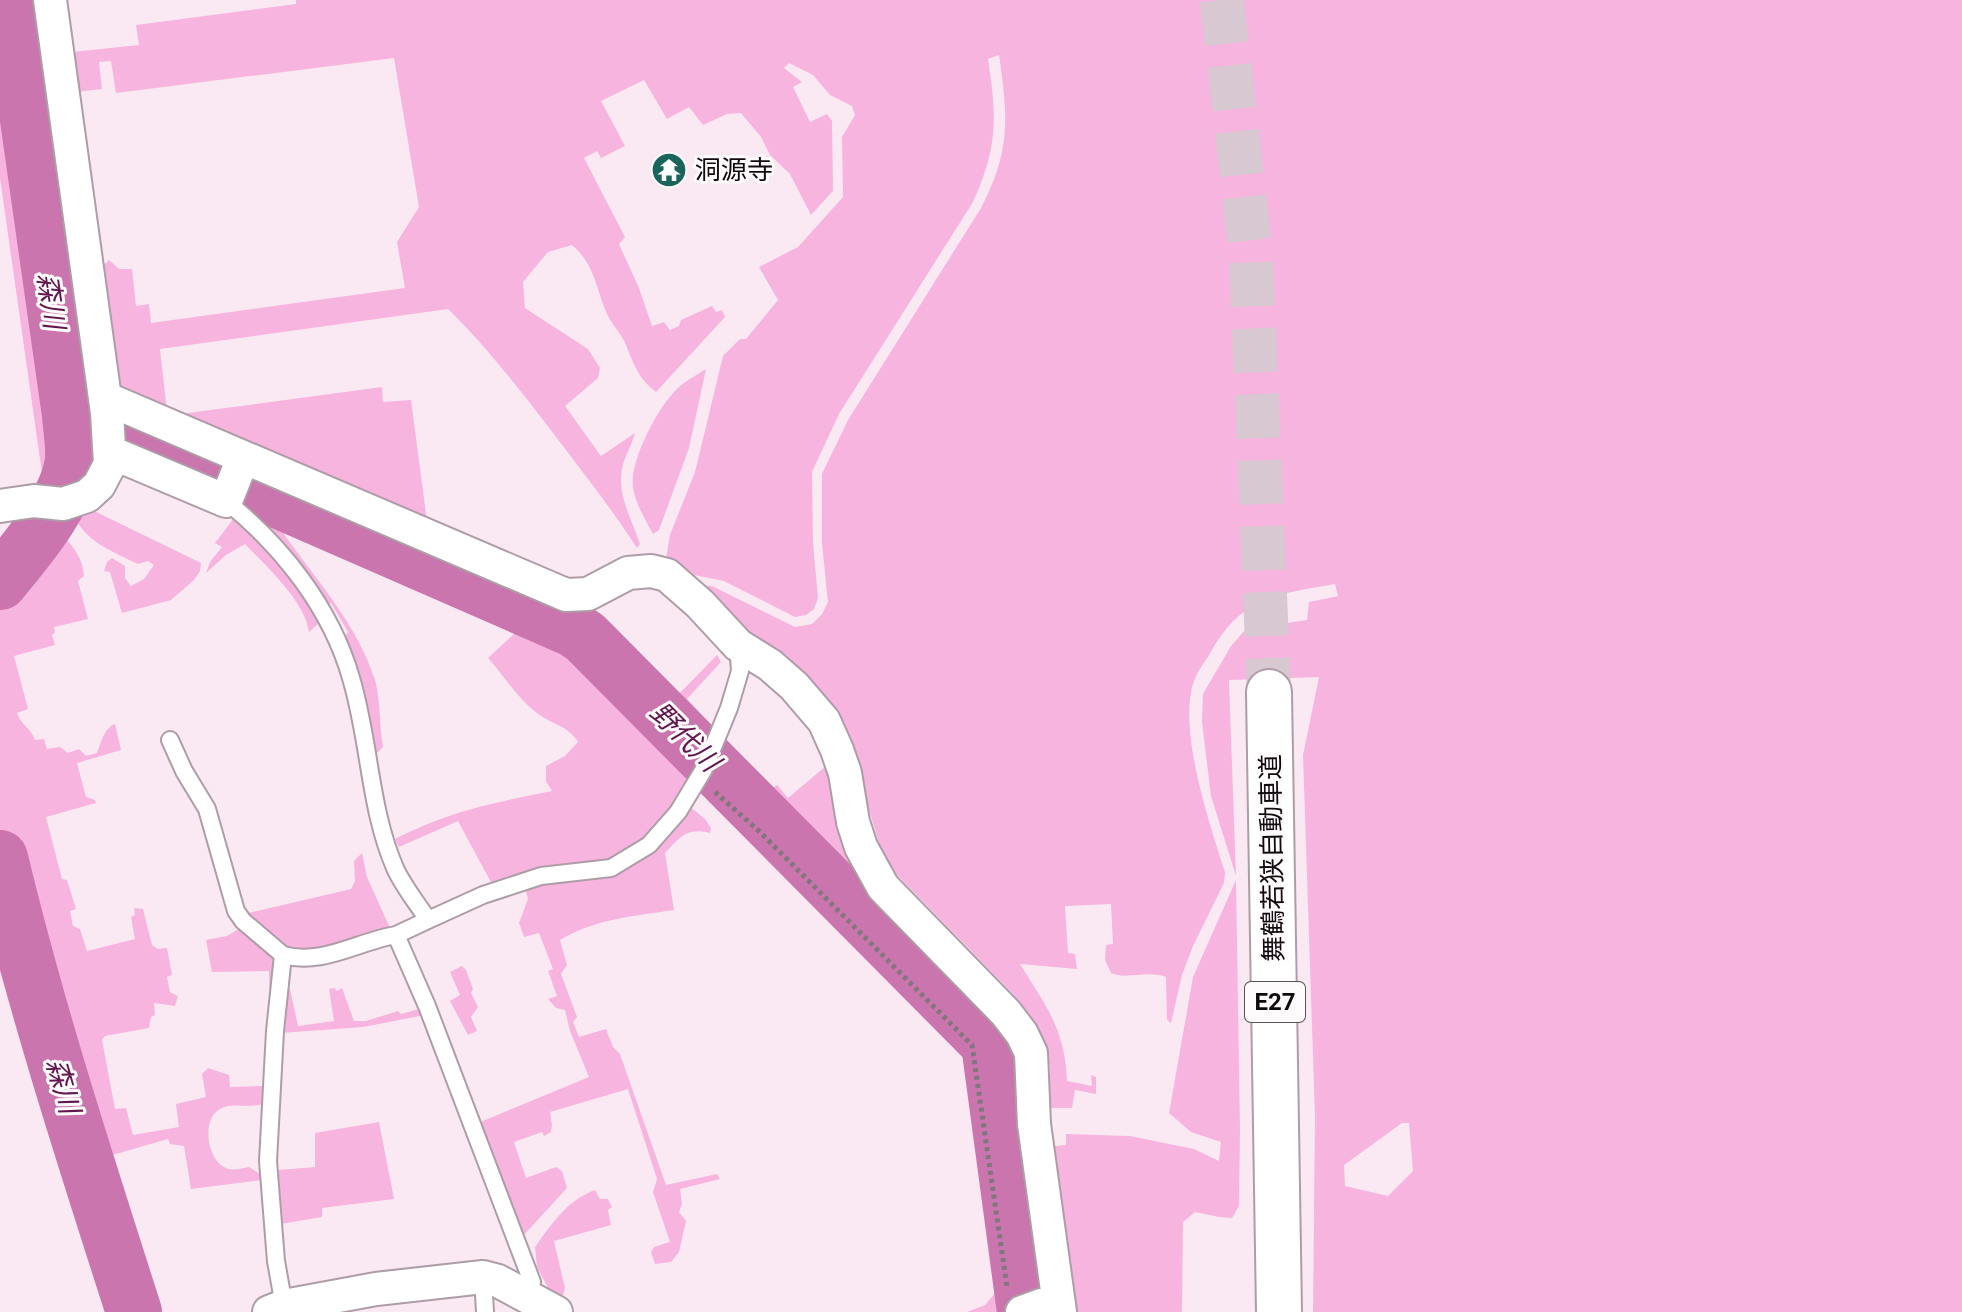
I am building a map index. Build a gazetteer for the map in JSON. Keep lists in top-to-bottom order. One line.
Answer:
{"streets":{"highway":["舞鶴若狭自動車道","E27"]},"water":["森川","野代川"],"places":{"temple":["洞源寺"]}}
